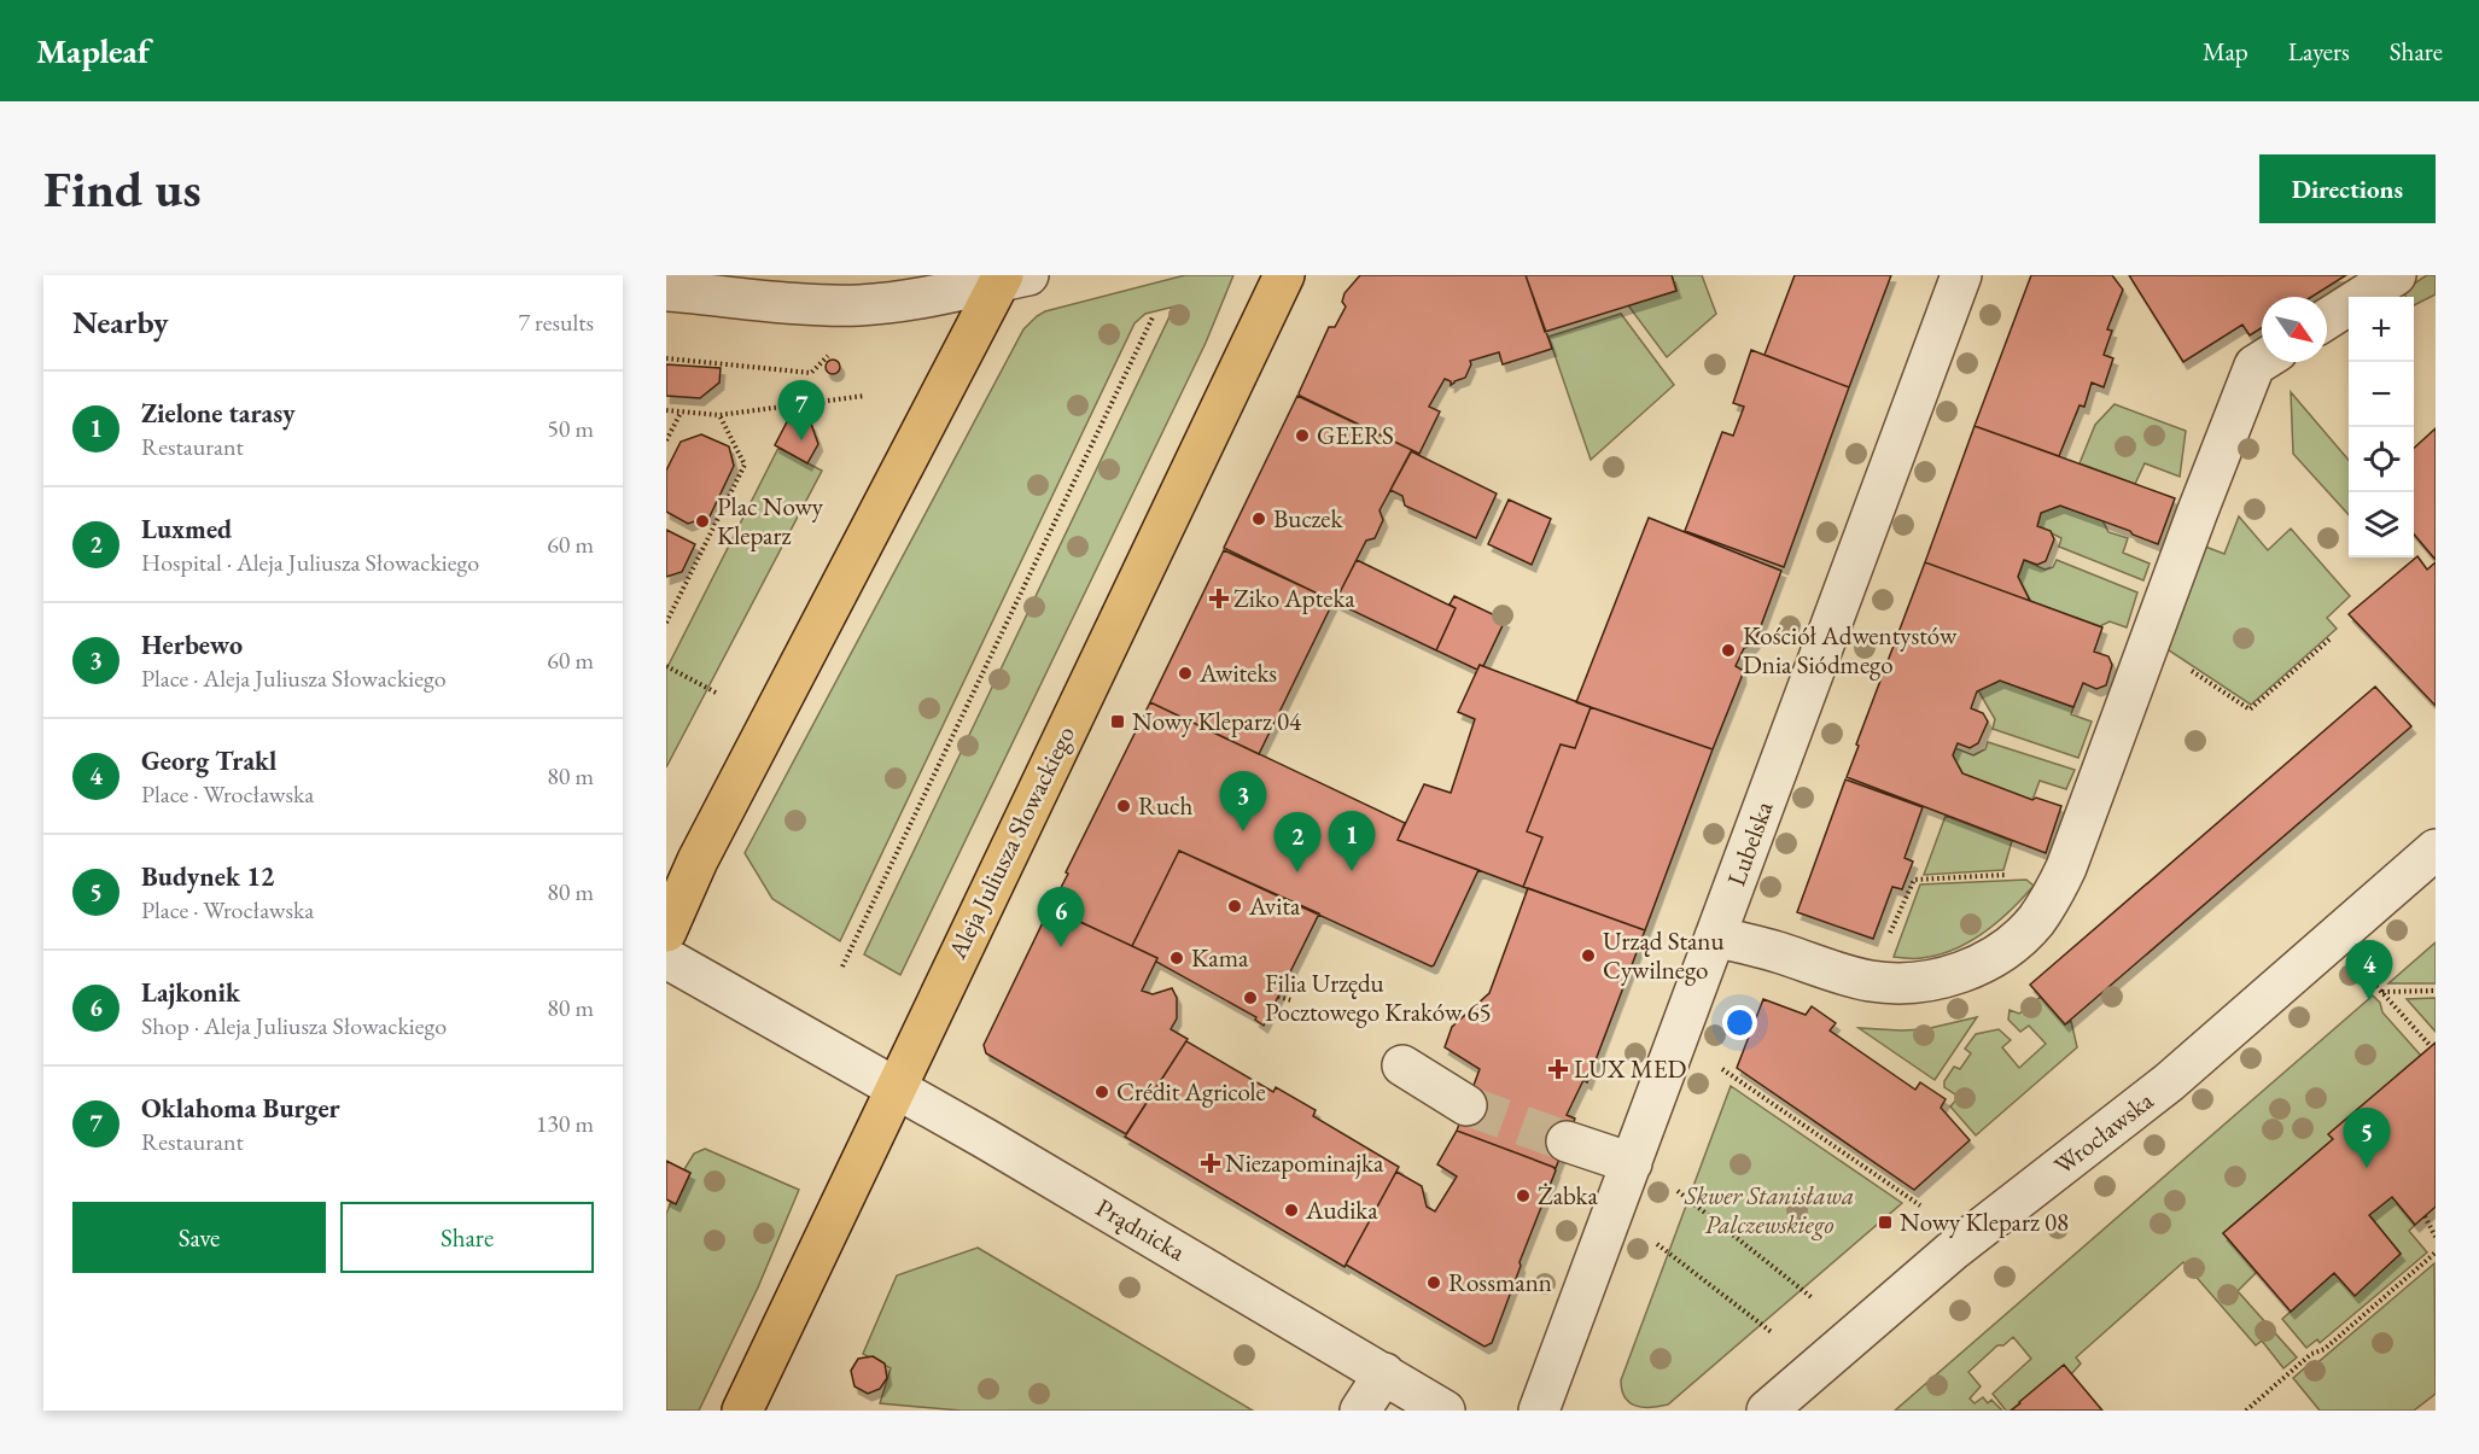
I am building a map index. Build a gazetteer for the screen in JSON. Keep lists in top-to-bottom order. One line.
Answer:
{"streets":{"main road":["Aleja Juliusza Słowackiego"],"street":["Lubelska","Wrocławska","Prądnicka"]},"crossings":[["Aleja Juliusza Słowackiego","Prądnicka"]],"parks":["Skwer Stanisława Palczewskiego"],"places":{"other":["GEERS","Buczek","Plac Nowy Kleparz","Kościół Adwentystów Dnia Siódmego","Awiteks","Ruch","Avita","Urząd Stanu Cywilnego","Kama","Filia Urzędu Pocztowego Kraków 65","Crédit Agricole","Żabka","Audika","Rossmann"],"health":["Ziko Apteka","LUX MED","Niezapominajka"],"transit":["Nowy Kleparz 04","Nowy Kleparz 08"]},"north":"bottom right","page":{"header":"Mapleaf","nav":["Map","Layers","Share"],"buttons":["Directions",["Save","Share"]],"title":"Find us","heading":["Nearby","7 results"],"map_buttons":["+","−"],"list":[{"mark":"1","name":"Zielone tarasy","note":"Restaurant","value":"50 m"},{"mark":"2","name":"Luxmed","note":"Hospital · Aleja Juliusza Słowackiego","value":"60 m"},{"mark":"3","name":"Herbewo","note":"Place · Aleja Juliusza Słowackiego","value":"60 m"},{"mark":"4","name":"Georg Trakl","note":"Place · Wrocławska","value":"80 m"},{"mark":"5","name":"Budynek 12","note":"Place · Wrocławska","value":"80 m"},{"mark":"6","name":"Lajkonik","note":"Shop · Aleja Juliusza Słowackiego","value":"80 m"},{"mark":"7","name":"Oklahoma Burger","note":"Restaurant","value":"130 m"}],"pins":["7","3","1","2","6","4","5"]}}
